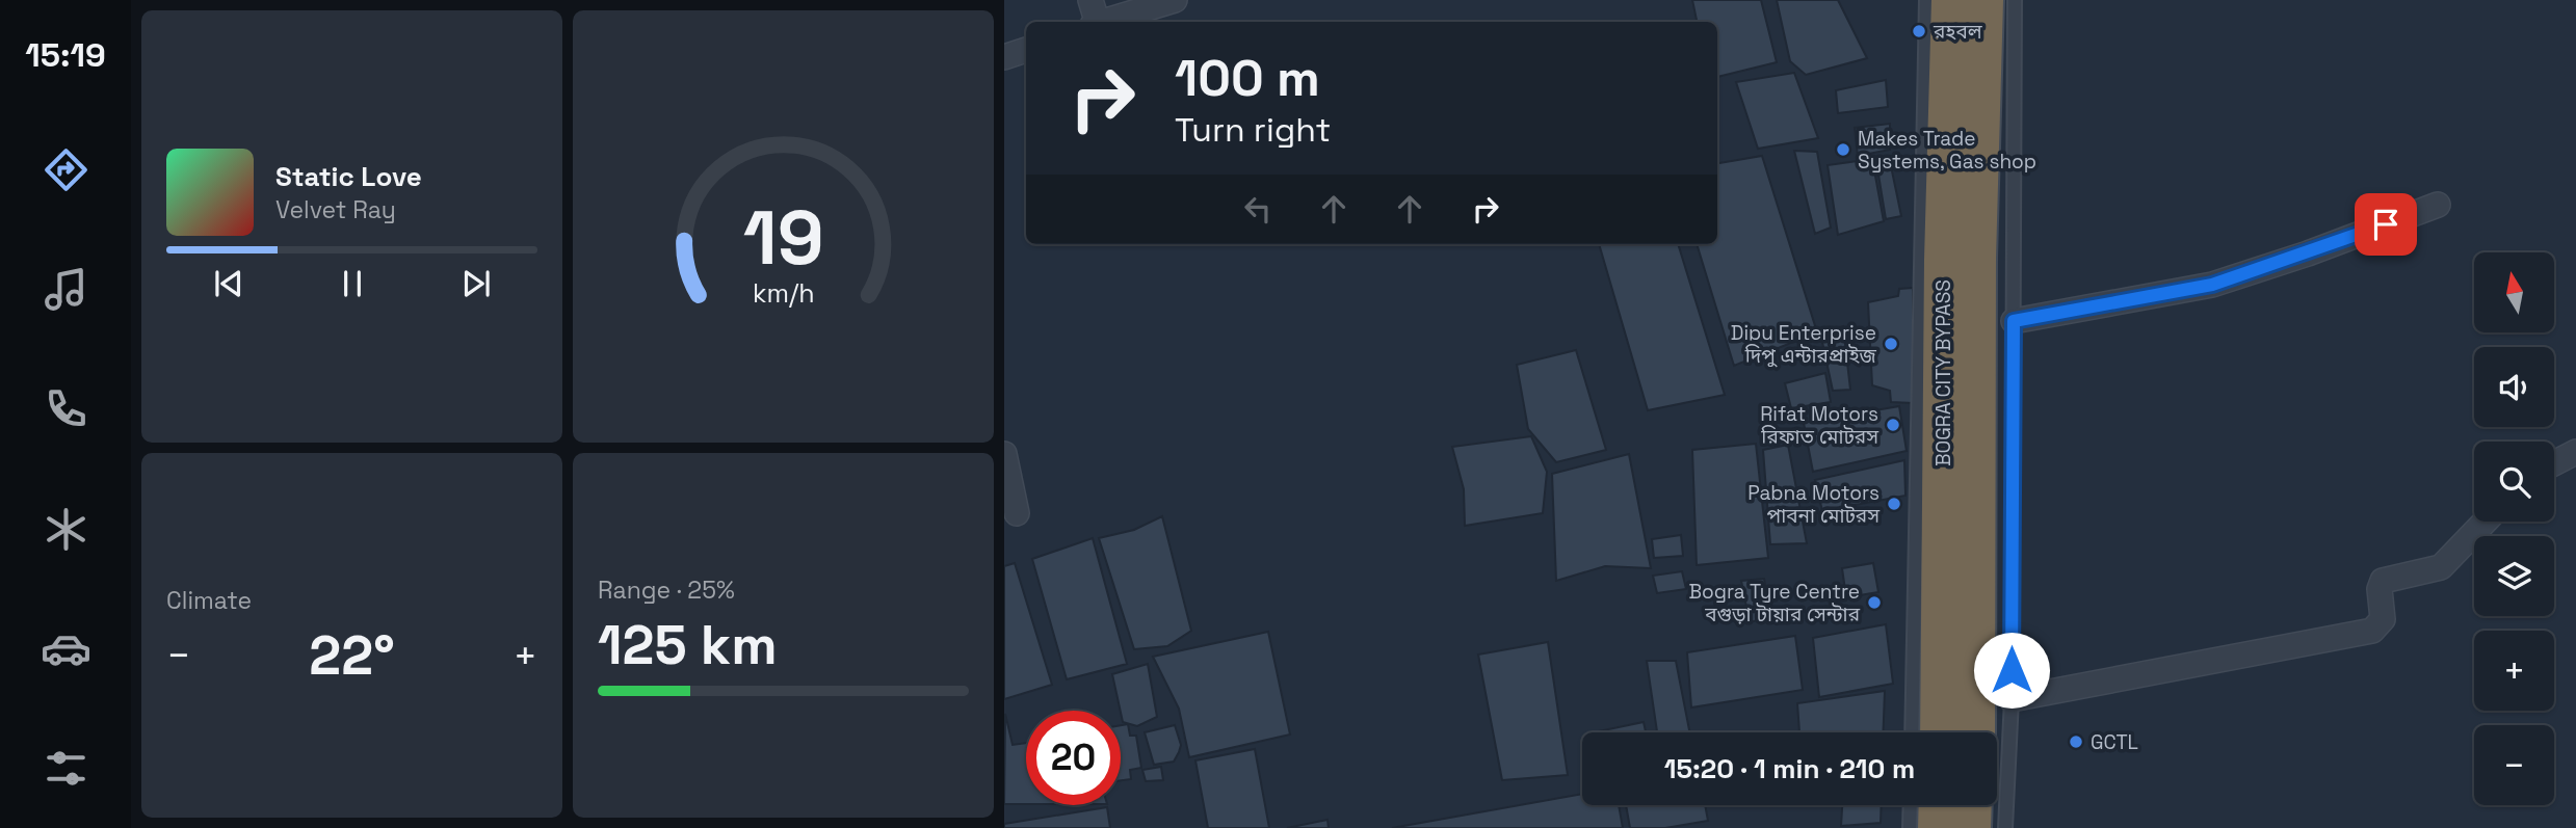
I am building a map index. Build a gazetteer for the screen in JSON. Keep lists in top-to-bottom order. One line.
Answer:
{"streets":{"highway":["BOGRA CITY BYPASS"]},"places":["রহবল","Makes Trade Systems, Gas shop","Dipu Enterprise দিপু এন্টারপ্রাইজ","Rifat Motors রিফাত মোটরস","Pabna Motors পাবনা মোটরস","Bogra Tyre Centre বগুড়া টায়ার সেন্টার","GCTL"],"north":"top","page":{"tabs":"15:19","turn":["100 m","Turn right"],"song":["Static Love","Velvet Ray"],"map_buttons":["+","−"],"tile":["Climate",["Range · 25%","125 km"]],"heat":["−","22°","+"],"limit":"20","trip":"15:20 · 1 min · 210 m","gauge":["19","km/h"]}}
